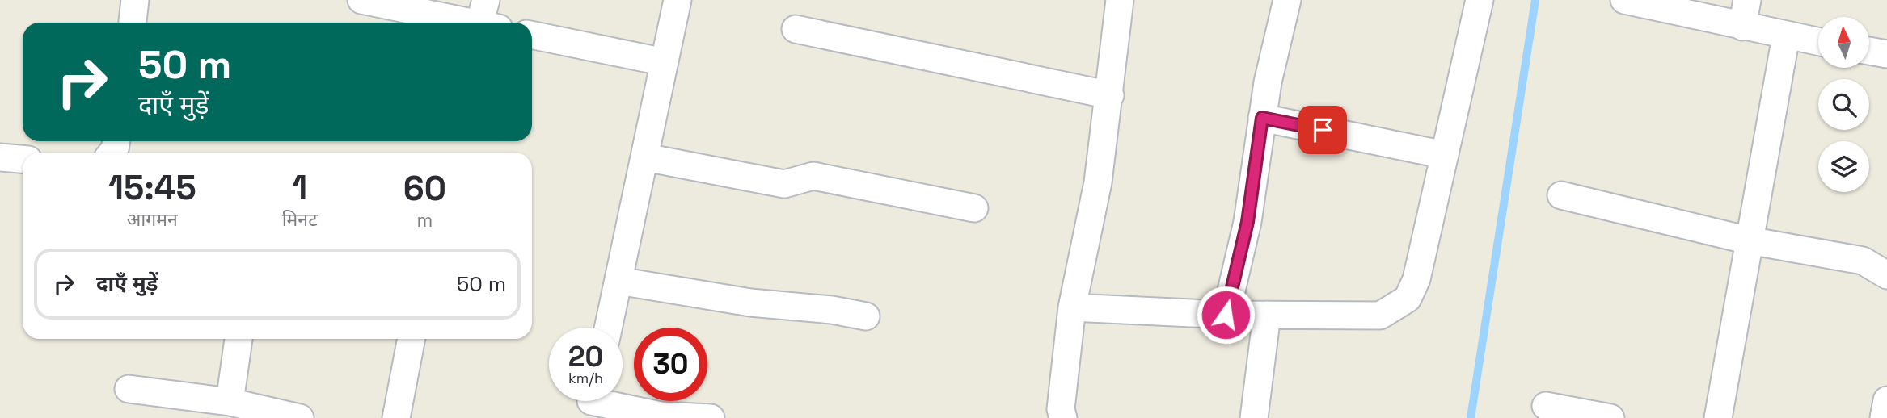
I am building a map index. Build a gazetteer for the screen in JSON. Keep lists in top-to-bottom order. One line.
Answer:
{"north":"top","page":{"turn":["50 m","दाएँ मुड़ें"],"eta":["15:45","आगमन","1","मिनट","60","m"],"list":[{"name":"दाएँ मुड़ें","value":"50 m"}],"speed":"20 km/h","limit":"30"}}
